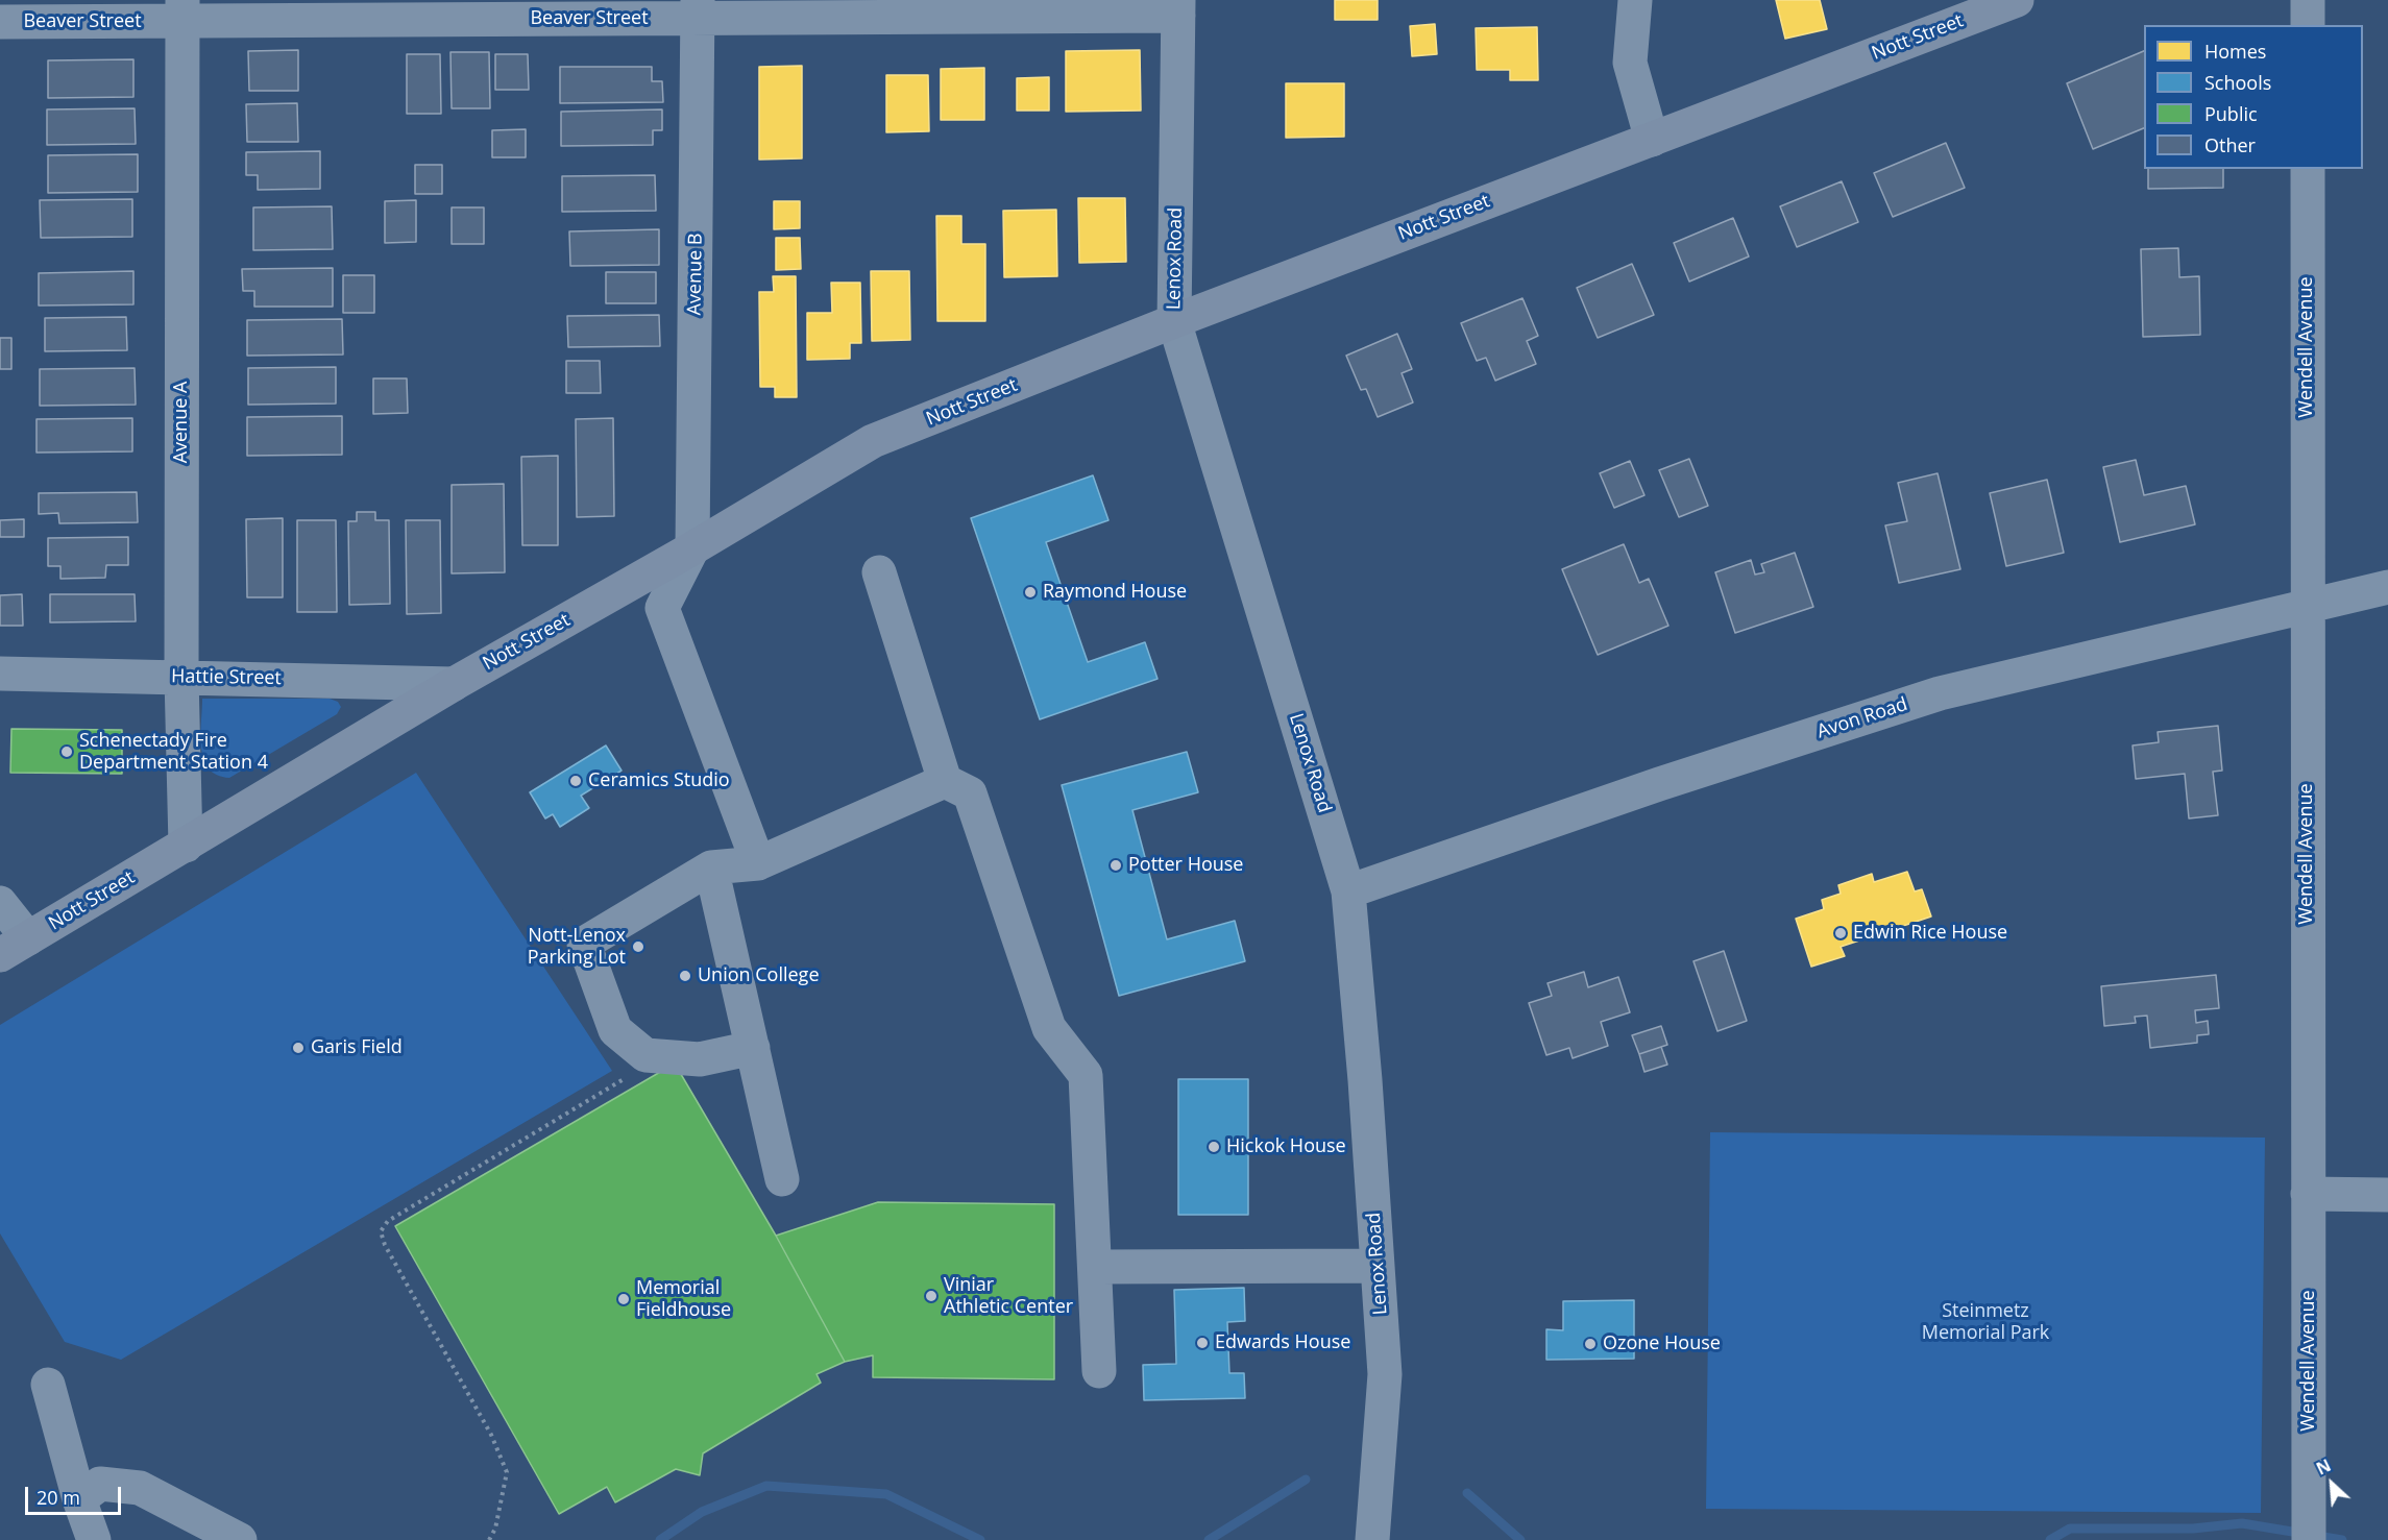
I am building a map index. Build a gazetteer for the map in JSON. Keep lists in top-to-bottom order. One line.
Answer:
{"streets":{"main road":["Nott Street"],"street":["Beaver Street","Lenox Road","Avenue B","Wendell Avenue","Avenue A","Hattie Street","Avon Road"]},"crossings":[["Beaver Street","Lenox Road"],["Beaver Street","Avenue B"],["Beaver Street","Avenue A"],["Nott Street","Lenox Road"],["Nott Street","Avenue B"],["Nott Street","Avenue A"],["Nott Street","Hattie Street"],["Lenox Road","Avon Road"],["Wendell Avenue","Avon Road"],["Avenue A","Hattie Street"]],"parks":["Steinmetz Memorial Park"],"places":["Raymond House","Schenectady Fire Department Station 4","Ceramics Studio","Potter House","Edwin Rice House","Nott-Lenox Parking Lot","Union College","Garis Field","Hickok House","Viniar Athletic Center","Memorial Fieldhouse","Edwards House","Ozone House"],"legend":["Homes","Schools","Public","Other"],"scale_bar":"20 m","north":"top left"}
